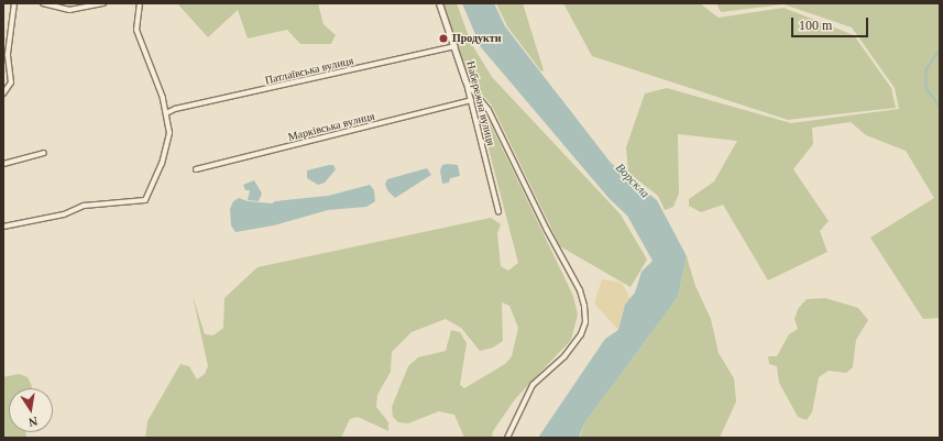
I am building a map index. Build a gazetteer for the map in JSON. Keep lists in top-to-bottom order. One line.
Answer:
{"streets":{"street":["Патлаївська вулиця","Набережна вулиця","Марківська вулиця"]},"crossings":[["Патлаївська вулиця","Набережна вулиця"],["Набережна вулиця","Марківська вулиця"]],"water":["Ворскла"],"places":["Продукти"],"scale_bar":"100 m","north":"bottom"}
